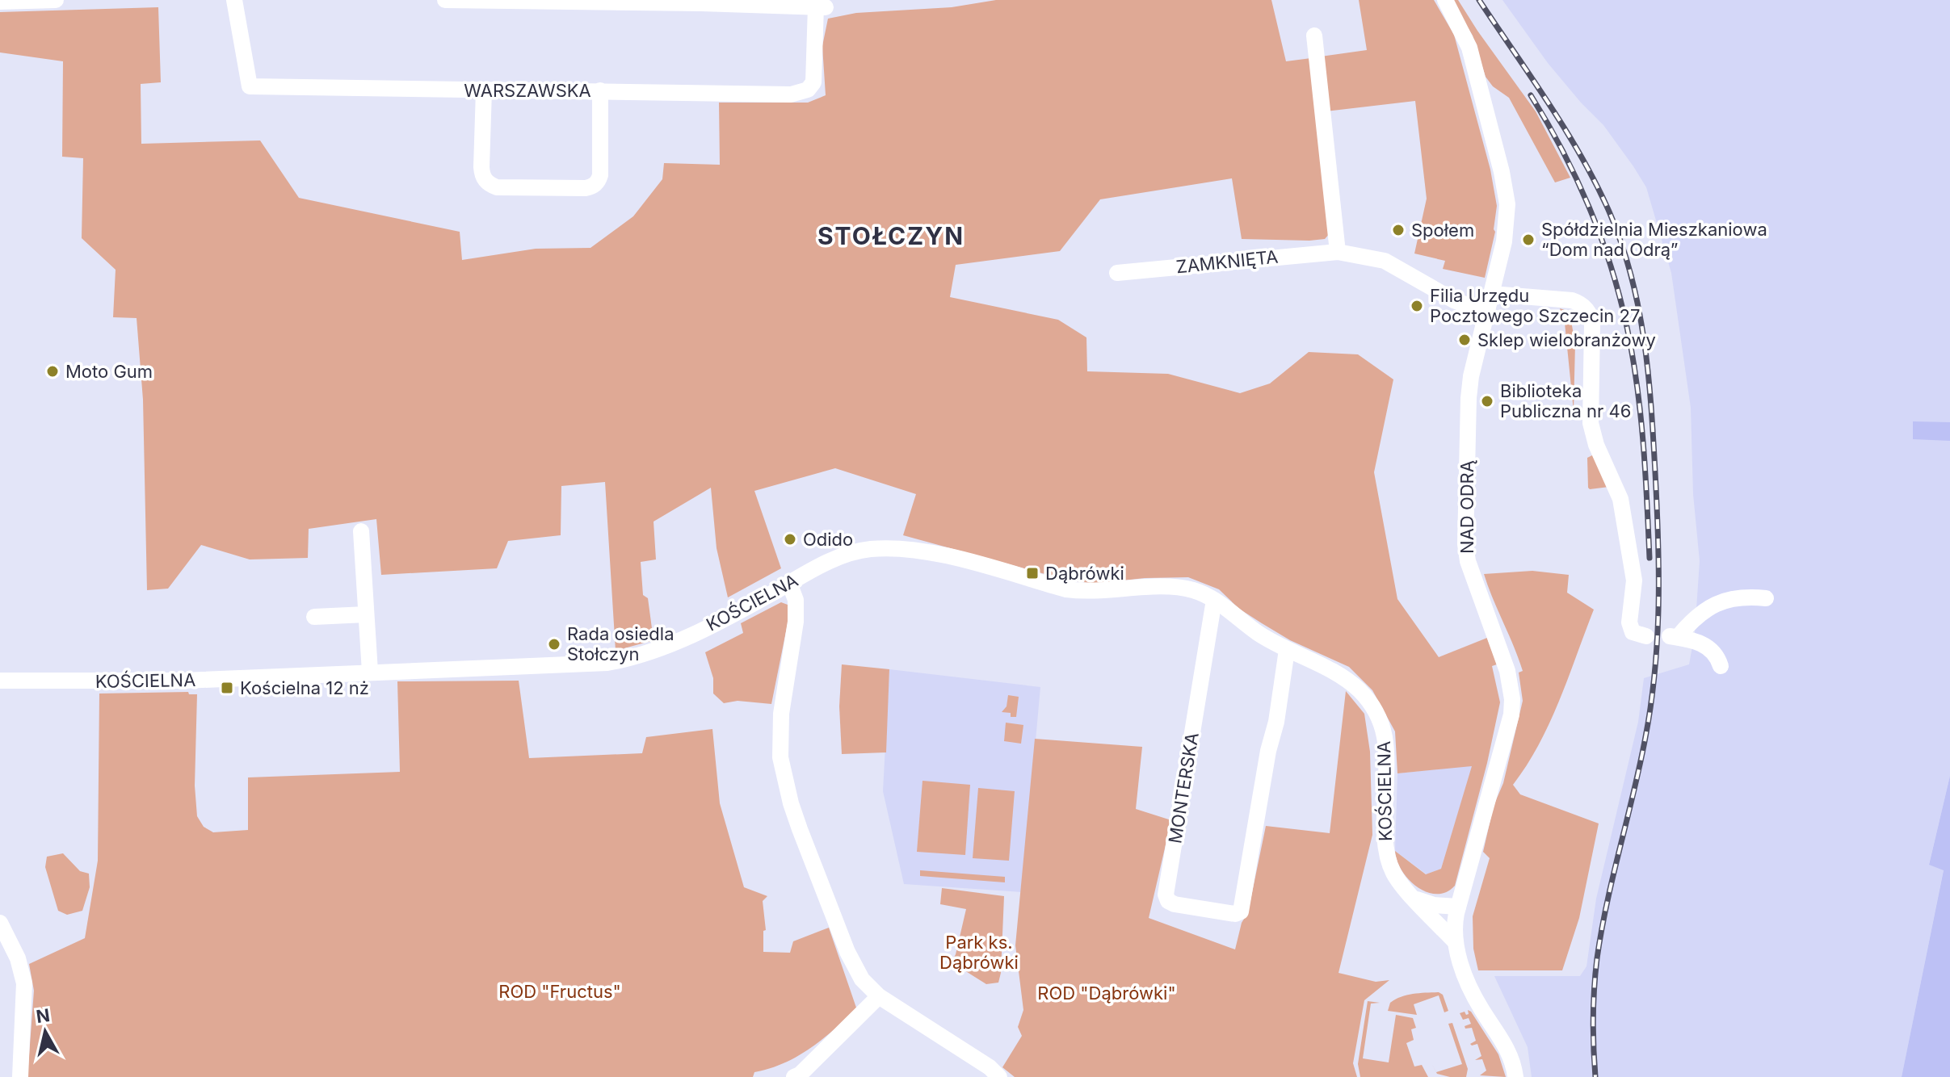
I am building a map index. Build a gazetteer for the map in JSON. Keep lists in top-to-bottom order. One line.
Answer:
{"streets":{"street":["WARSZAWSKA","ZAMKNIĘTA","NAD ODRĄ","KOŚCIELNA","MONTERSKA"]},"crossings":[["ZAMKNIĘTA","NAD ODRĄ"],["NAD ODRĄ","KOŚCIELNA"],["KOŚCIELNA","MONTERSKA"]],"districts":["STOŁCZYN"],"parks":["Park ks. Dąbrówki","ROD \"Fructus\"","ROD \"Dąbrówki\""],"places":{"other":["Społem","Spółdzielnia Mieszkaniowa “Dom nad Odrą”","Filia Urzędu Pocztowego Szczecin 27","Sklep wielobranżowy","Moto Gum","Biblioteka Publiczna nr 46","Odido","Rada osiedla Stołczyn"],"transit":["Dąbrówki","Kościelna 12 nż"]},"north":"top"}
